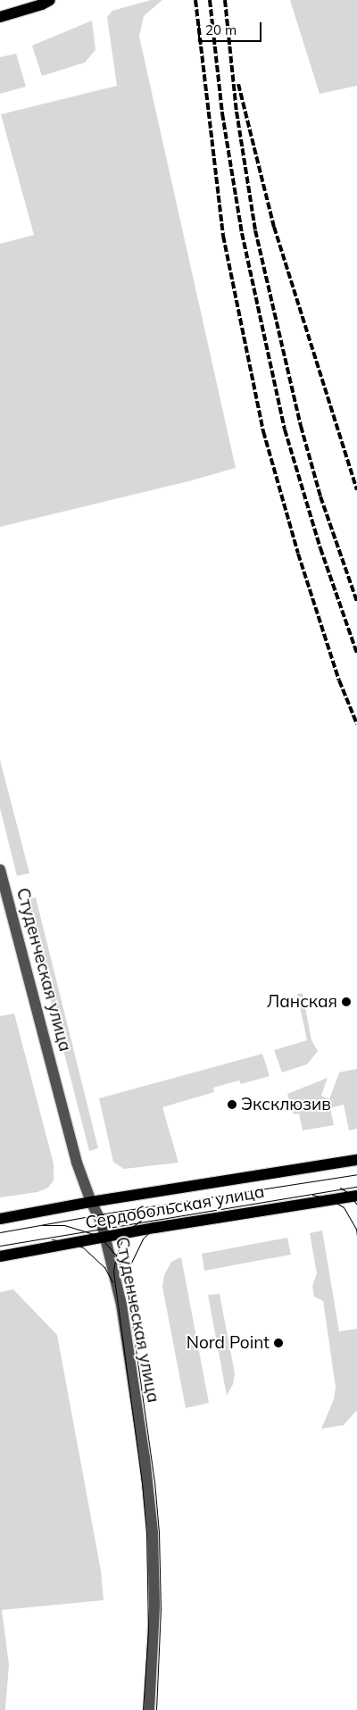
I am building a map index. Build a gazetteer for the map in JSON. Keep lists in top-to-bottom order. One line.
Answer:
{"streets":{"main road":["Сердобольская улица"],"street":["Студенческая улица"]},"crossings":[["Студенческая улица","Сердобольская улица"]],"places":["Ланская","Эксклюзив","Nord Point"],"scale_bar":"20 m"}
